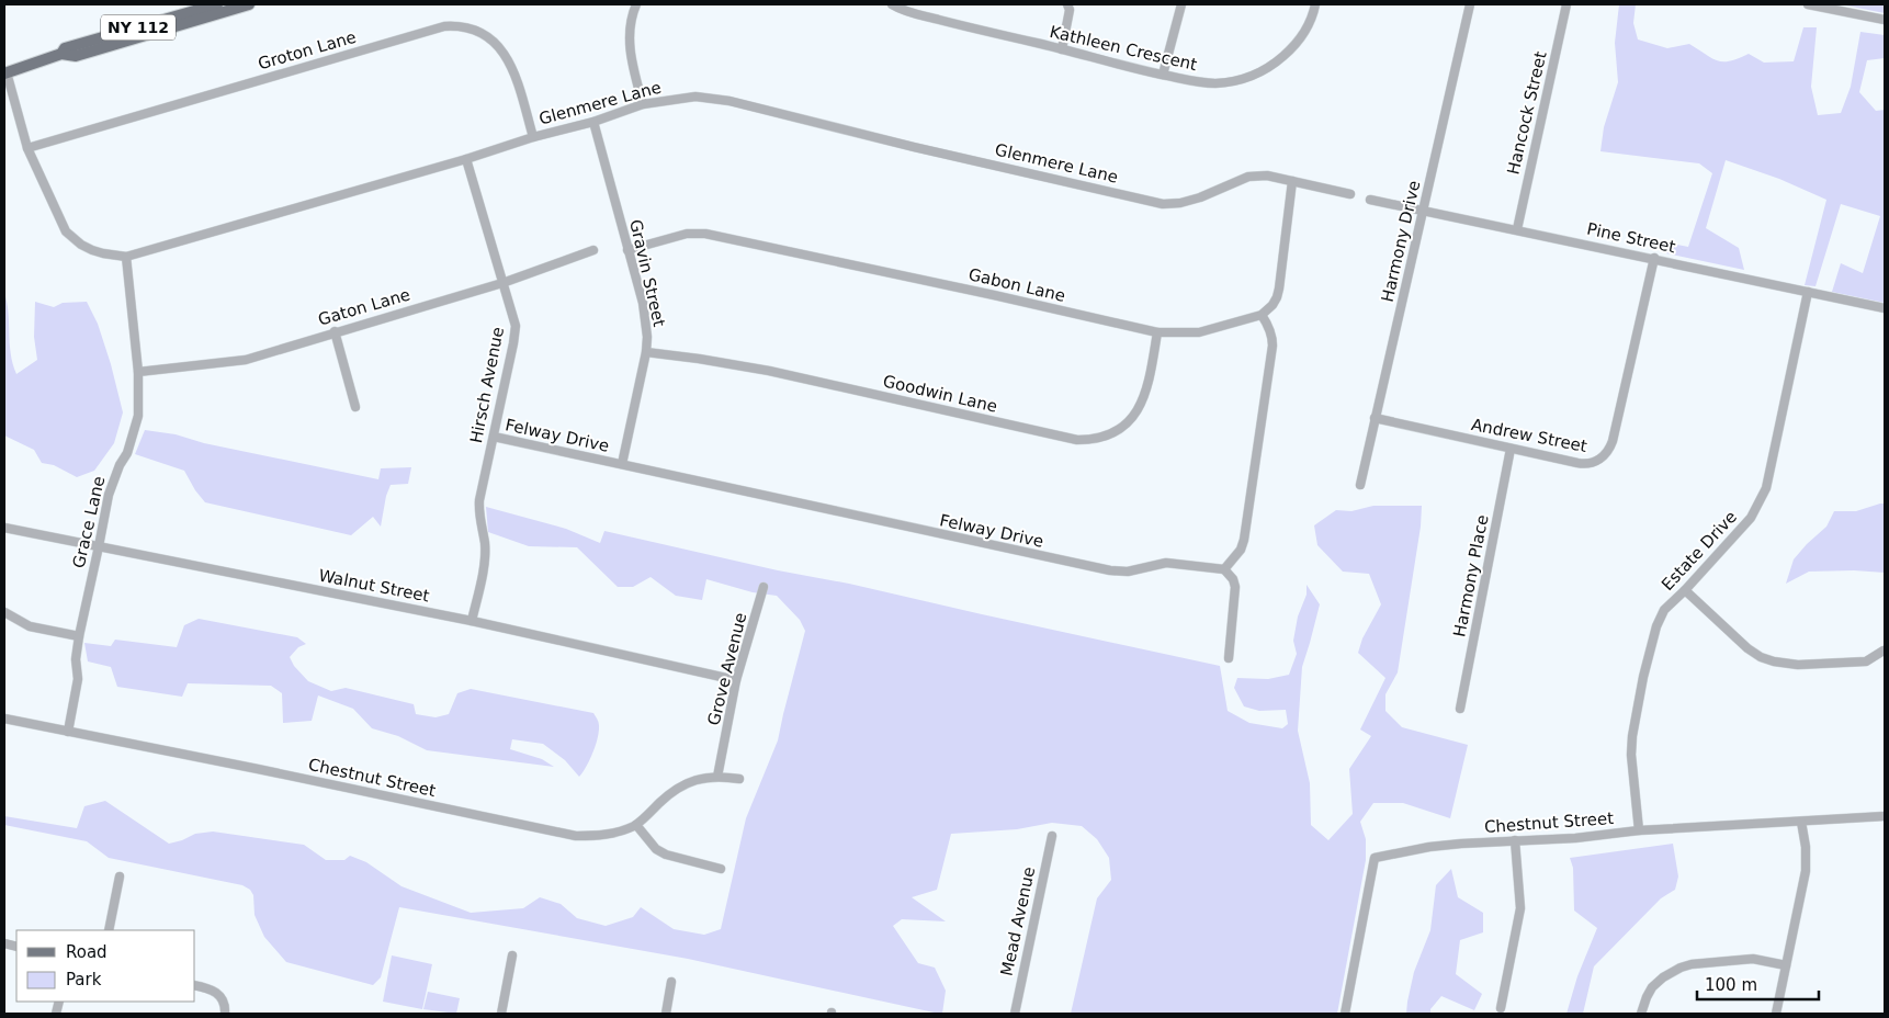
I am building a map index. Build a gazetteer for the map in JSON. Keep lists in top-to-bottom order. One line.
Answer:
{"streets":{"main road":["NY 112"],"street":["Kathleen Crescent","Groton Lane","Glenmere Lane","Hancock Street","Pine Street","Harmony Drive","Gravin Street","Gabon Lane","Gaton Lane","Hirsch Avenue","Goodwin Lane","Felway Drive","Andrew Street","Grace Lane","Estate Drive","Harmony Place","Walnut Street","Grove Avenue","Chestnut Street","Mead Avenue"]},"crossings":[["NY 112","Glenmere Lane"],["Groton Lane","Glenmere Lane"],["Glenmere Lane","Gravin Street"],["Glenmere Lane","Hirsch Avenue"],["Glenmere Lane","Grace Lane"],["Hancock Street","Pine Street"],["Pine Street","Harmony Drive"],["Pine Street","Andrew Street"],["Pine Street","Estate Drive"],["Harmony Drive","Andrew Street"],["Gravin Street","Gabon Lane"],["Gravin Street","Goodwin Lane"],["Gravin Street","Felway Drive"],["Gabon Lane","Goodwin Lane"],["Gaton Lane","Hirsch Avenue"],["Gaton Lane","Grace Lane"],["Hirsch Avenue","Felway Drive"],["Hirsch Avenue","Walnut Street"],["Andrew Street","Harmony Place"],["Grace Lane","Walnut Street"],["Grace Lane","Chestnut Street"],["Estate Drive","Chestnut Street"],["Walnut Street","Grove Avenue"],["Grove Avenue","Chestnut Street"]],"legend":["Road","Park"],"scale_bar":"100 m"}
